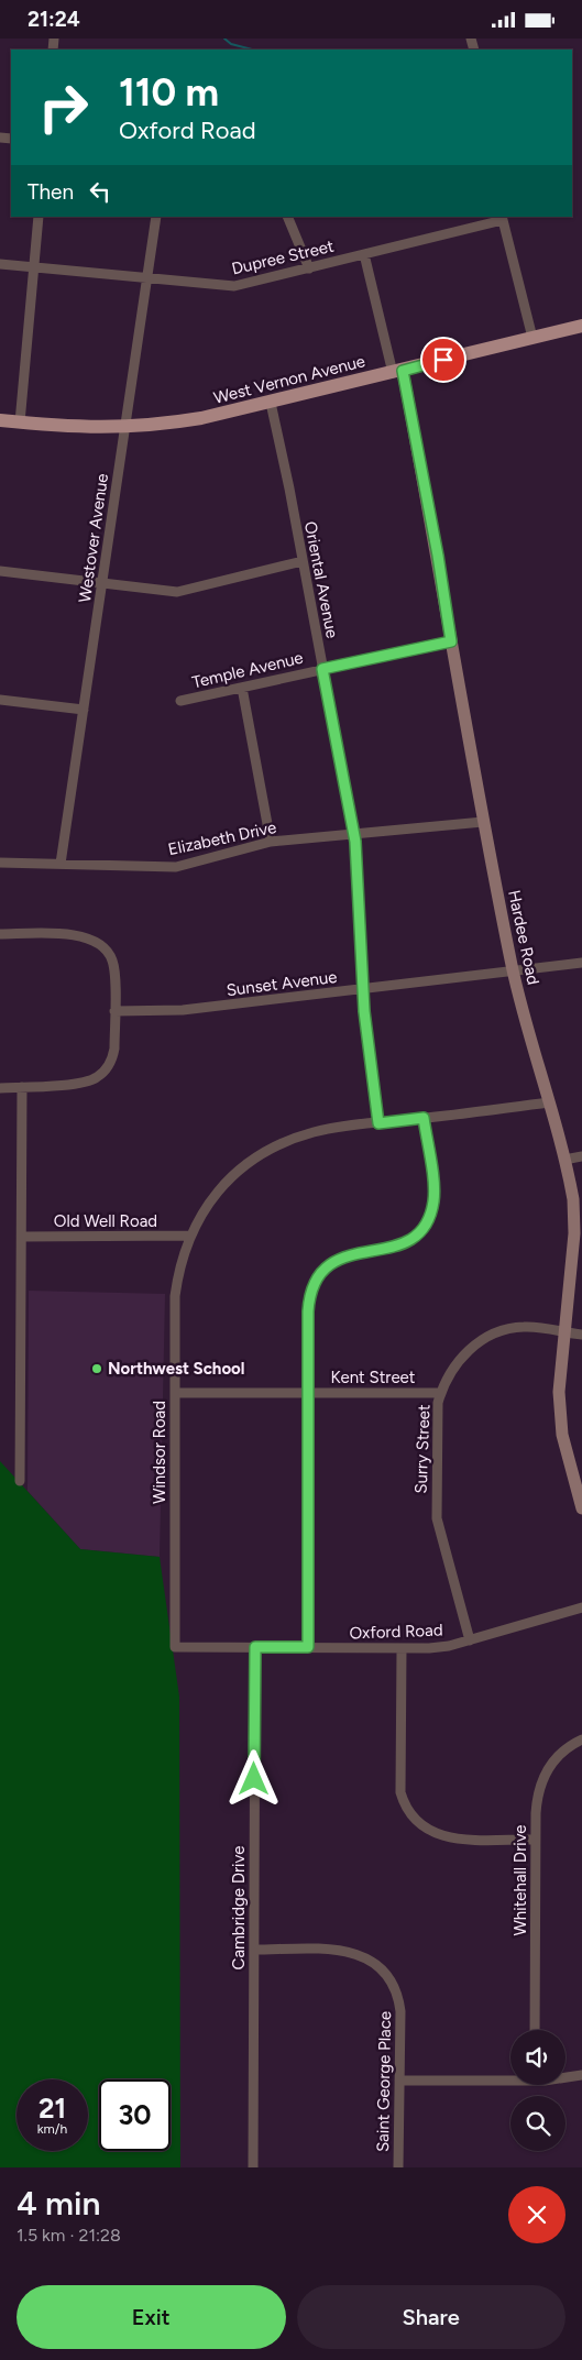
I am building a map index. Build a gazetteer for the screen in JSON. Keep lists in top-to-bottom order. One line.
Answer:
{"streets":{"main road":["West Vernon Avenue"],"street":["Dupree Street","Westover Avenue","Oriental Avenue","Temple Avenue","Elizabeth Drive","Hardee Road","Sunset Avenue","Old Well Road","Kent Street","Surry Street","Windsor Road","Oxford Road","Whitehall Drive","Cambridge Drive","Saint George Place"]},"crossings":[["Dupree Street","Westover Avenue"],["Dupree Street","Hardee Road"],["West Vernon Avenue","Westover Avenue"],["West Vernon Avenue","Oriental Avenue"],["West Vernon Avenue","Hardee Road"],["Westover Avenue","Elizabeth Drive"],["Oriental Avenue","Temple Avenue"],["Oriental Avenue","Elizabeth Drive"],["Oriental Avenue","Sunset Avenue"],["Oriental Avenue","Windsor Road"],["Temple Avenue","Hardee Road"],["Elizabeth Drive","Hardee Road"],["Hardee Road","Sunset Avenue"],["Hardee Road","Surry Street"],["Hardee Road","Windsor Road"],["Old Well Road","Windsor Road"],["Kent Street","Surry Street"],["Kent Street","Windsor Road"],["Surry Street","Oxford Road"],["Windsor Road","Oxford Road"],["Oxford Road","Cambridge Drive"],["Cambridge Drive","Saint George Place"]],"places":["Northwest School"],"page":{"status":"21:24","turn":["110 m","Oxford Road"],"then":"Then","speed":"21 km/h","limit":"30","heading":["4 min","1.5 km · 21:28"],"buttons":["Exit","Share"]}}
